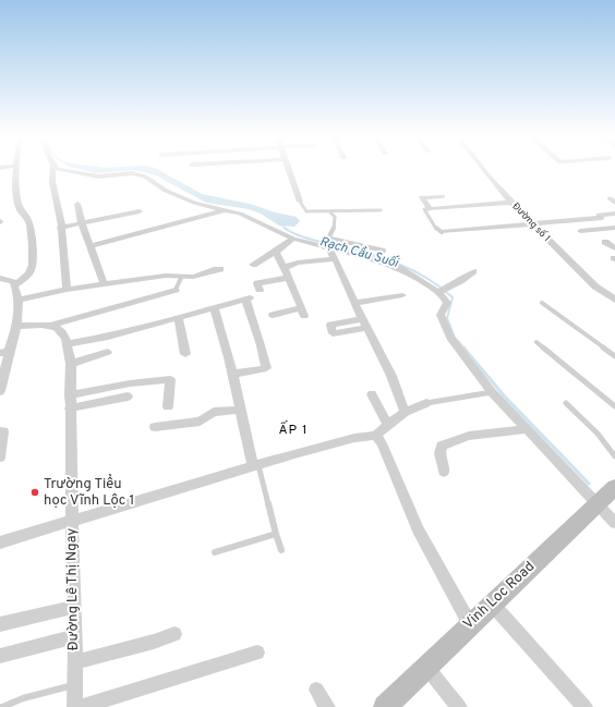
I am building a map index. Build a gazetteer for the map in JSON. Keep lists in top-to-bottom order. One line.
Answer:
{"streets":{"main road":["Vinh Loc Road"],"street":["Đường số 1","Đường Lê Thị Ngay"]},"districts":["ẤP 1"],"water":["Rạch Cầu Suối"],"places":["Trường Tiểu học Vĩnh Lộc 1"]}
